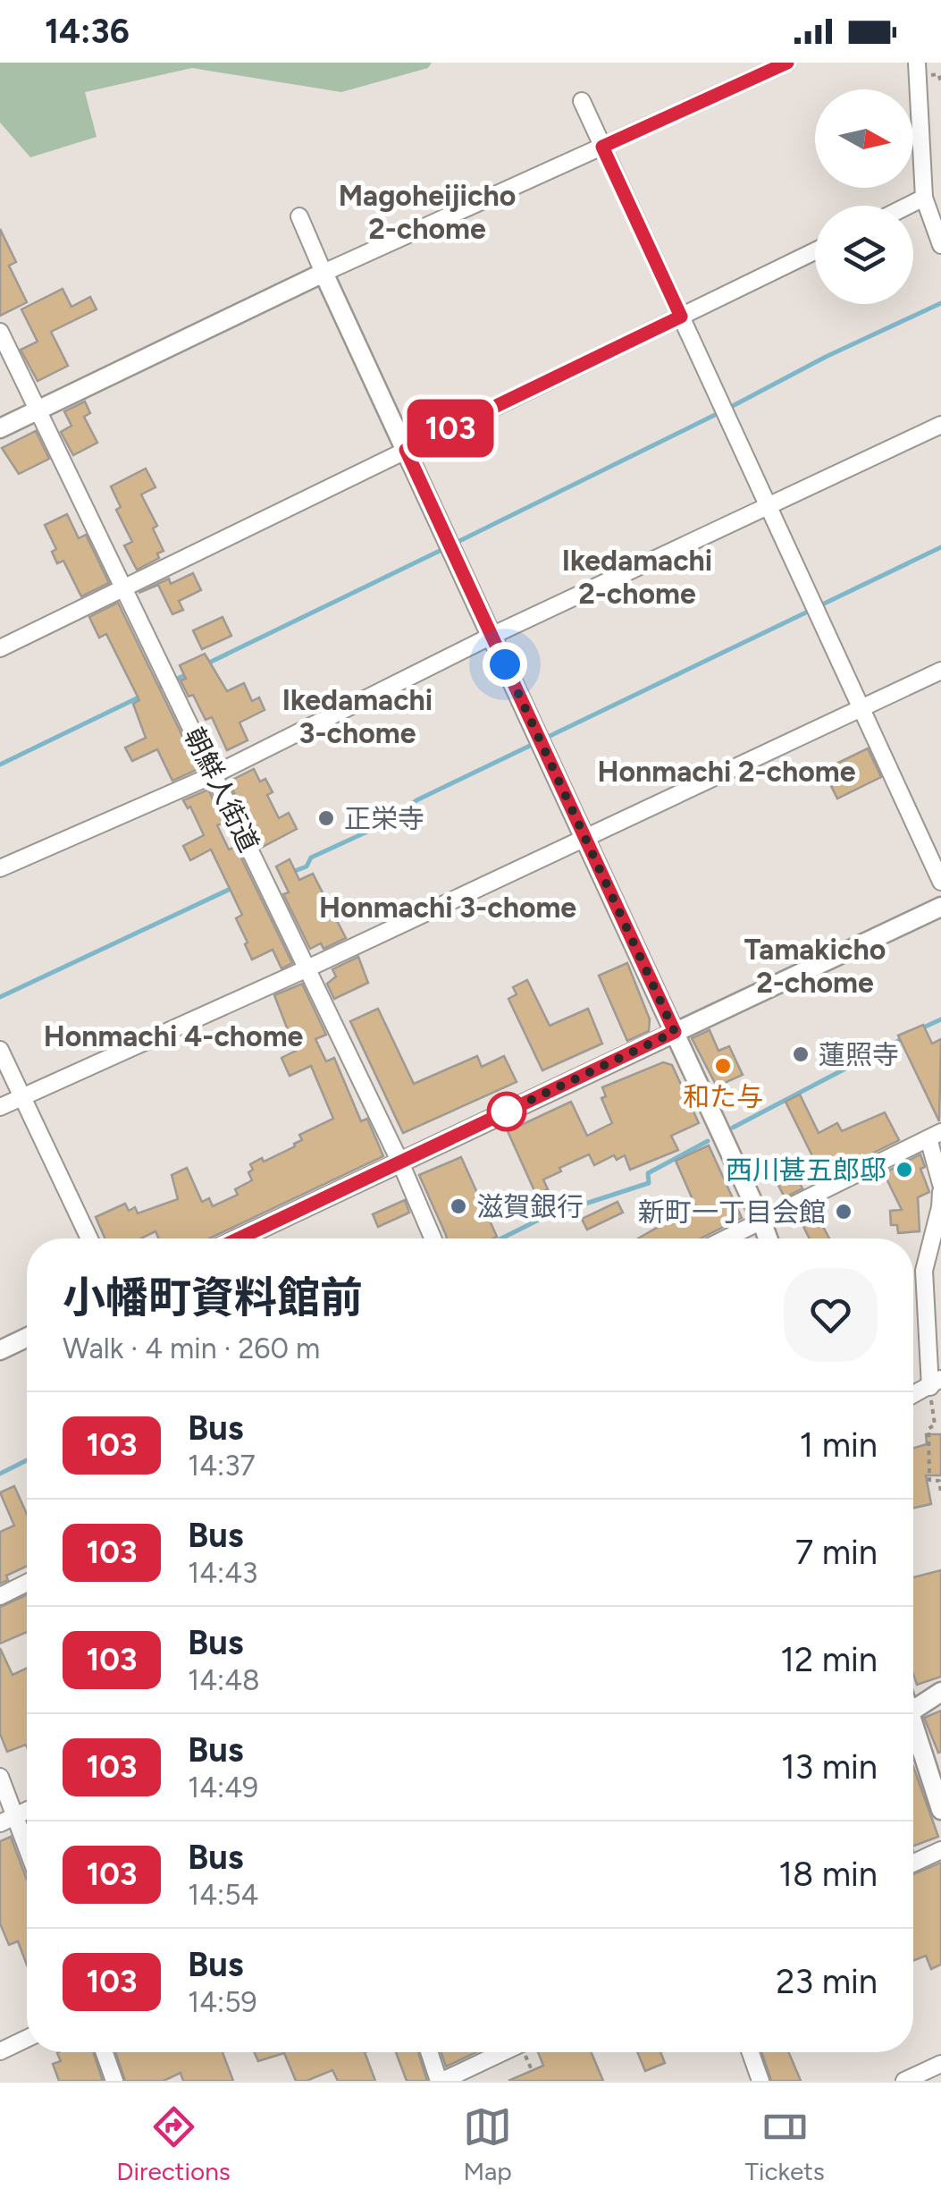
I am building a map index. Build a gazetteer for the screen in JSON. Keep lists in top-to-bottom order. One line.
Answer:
{"streets":{"street":["朝鮮人街道"]},"districts":["Magoheijicho 2-chome","Ikedamachi 2-chome","Ikedamachi 3-chome","Honmachi 2-chome","Honmachi 3-chome","Tamakicho 2-chome","Honmachi 4-chome"],"places":["正栄寺","蓮照寺","和た与","西川甚五郎邸","滋賀銀行","新町一丁目会館"],"lines":["bus line 103"],"north":"right","page":{"status":"14:36","on_map":"103","heading":["小幡町資料館前","Walk · 4 min · 260 m"],"list":[{"mark":"103","name":"Bus","note":"14:37","value":"1 min"},{"mark":"103","name":"Bus","note":"14:43","value":"7 min"},{"mark":"103","name":"Bus","note":"14:48","value":"12 min"},{"mark":"103","name":"Bus","note":"14:49","value":"13 min"},{"mark":"103","name":"Bus","note":"14:54","value":"18 min"},{"mark":"103","name":"Bus","note":"14:59","value":"23 min"}],"tabs":["Directions","Map","Tickets"]}}
